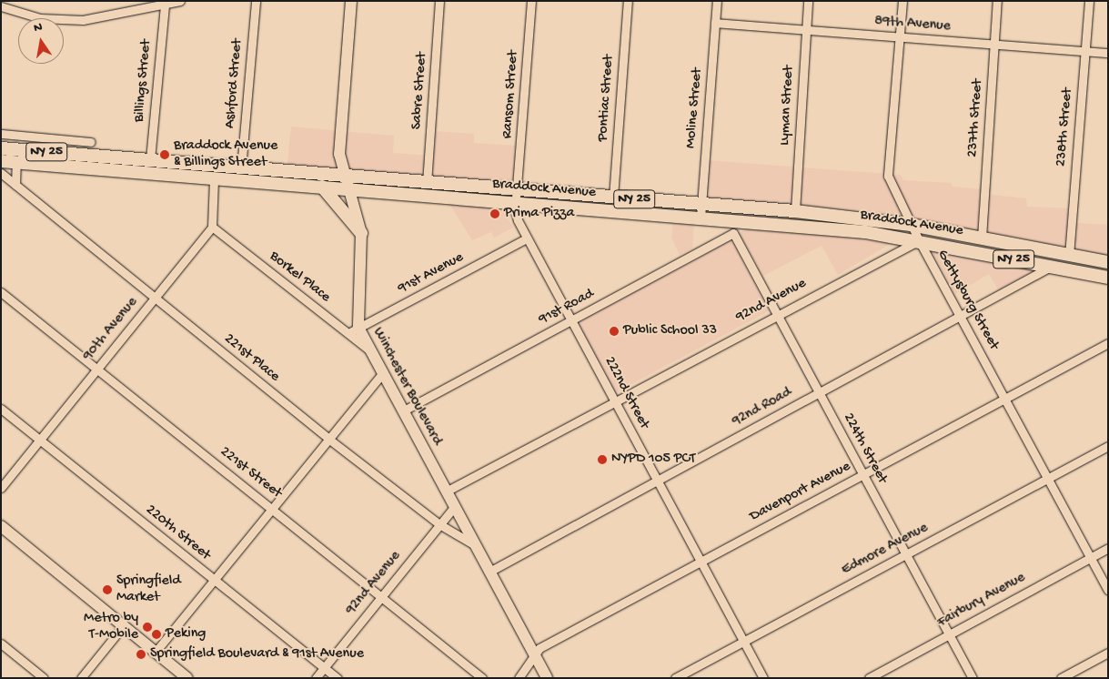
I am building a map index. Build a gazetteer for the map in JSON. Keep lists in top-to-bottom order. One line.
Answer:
{"streets":{"main road":["NY 25","Braddock Avenue","Winchester Boulevard"],"street":["89th Avenue","Billings Street","Ashford Street","Sabre Street","Ransom Street","Pontiac Street","Lyman Street","Moline Street","237th Street","238th Street","91st Avenue","Borkel Place","Gettysburg Street","92nd Avenue","91st Road","90th Avenue","221st Place","222nd Street","92nd Road","224th Street","221st Street","Davenport Avenue","220th Street","Edmore Avenue","Fairbury Avenue"]},"crossings":[["89th Avenue","Lyman Street"],["89th Avenue","Moline Street"],["89th Avenue","237th Street"],["89th Avenue","238th Street"],["89th Avenue","Gettysburg Street"],["Billings Street","Braddock Avenue"],["Ashford Street","Braddock Avenue"],["Sabre Street","Braddock Avenue"],["Ransom Street","Braddock Avenue"],["Ransom Street","222nd Street"],["Pontiac Street","Braddock Avenue"],["Lyman Street","Braddock Avenue"],["Moline Street","Braddock Avenue"],["237th Street","Braddock Avenue"],["238th Street","Braddock Avenue"],["Braddock Avenue","Gettysburg Street"],["Braddock Avenue","92nd Avenue"],["Braddock Avenue","91st Road"],["Braddock Avenue","Winchester Boulevard"],["Braddock Avenue","222nd Street"],["Braddock Avenue","92nd Road"],["Braddock Avenue","224th Street"],["91st Avenue","Borkel Place"],["91st Avenue","Winchester Boulevard"],["91st Avenue","222nd Street"],["Borkel Place","90th Avenue"],["Borkel Place","Winchester Boulevard"],["Gettysburg Street","92nd Avenue"],["Gettysburg Street","92nd Road"],["Gettysburg Street","Davenport Avenue"],["Gettysburg Street","Edmore Avenue"],["Gettysburg Street","Fairbury Avenue"],["92nd Avenue","221st Place"],["92nd Avenue","Winchester Boulevard"],["92nd Avenue","222nd Street"],["92nd Avenue","224th Street"],["92nd Avenue","221st Street"],["92nd Avenue","220th Street"],["91st Road","Winchester Boulevard"],["91st Road","222nd Street"],["91st Road","224th Street"],["90th Avenue","221st Place"],["90th Avenue","221st Street"],["90th Avenue","220th Street"],["221st Place","Winchester Boulevard"],["Winchester Boulevard","92nd Road"],["Winchester Boulevard","Davenport Avenue"],["222nd Street","92nd Road"],["222nd Street","Davenport Avenue"],["222nd Street","Edmore Avenue"],["92nd Road","224th Street"],["224th Street","Davenport Avenue"],["224th Street","Edmore Avenue"],["224th Street","Fairbury Avenue"]],"places":["Braddock Avenue & Billings Street","Prima Pizza","Public School 33","NYPD 105 PCT","Springfield Market","Metro by T-Mobile","Peking","Springfield Boulevard & 91st Avenue"],"north":"top"}
